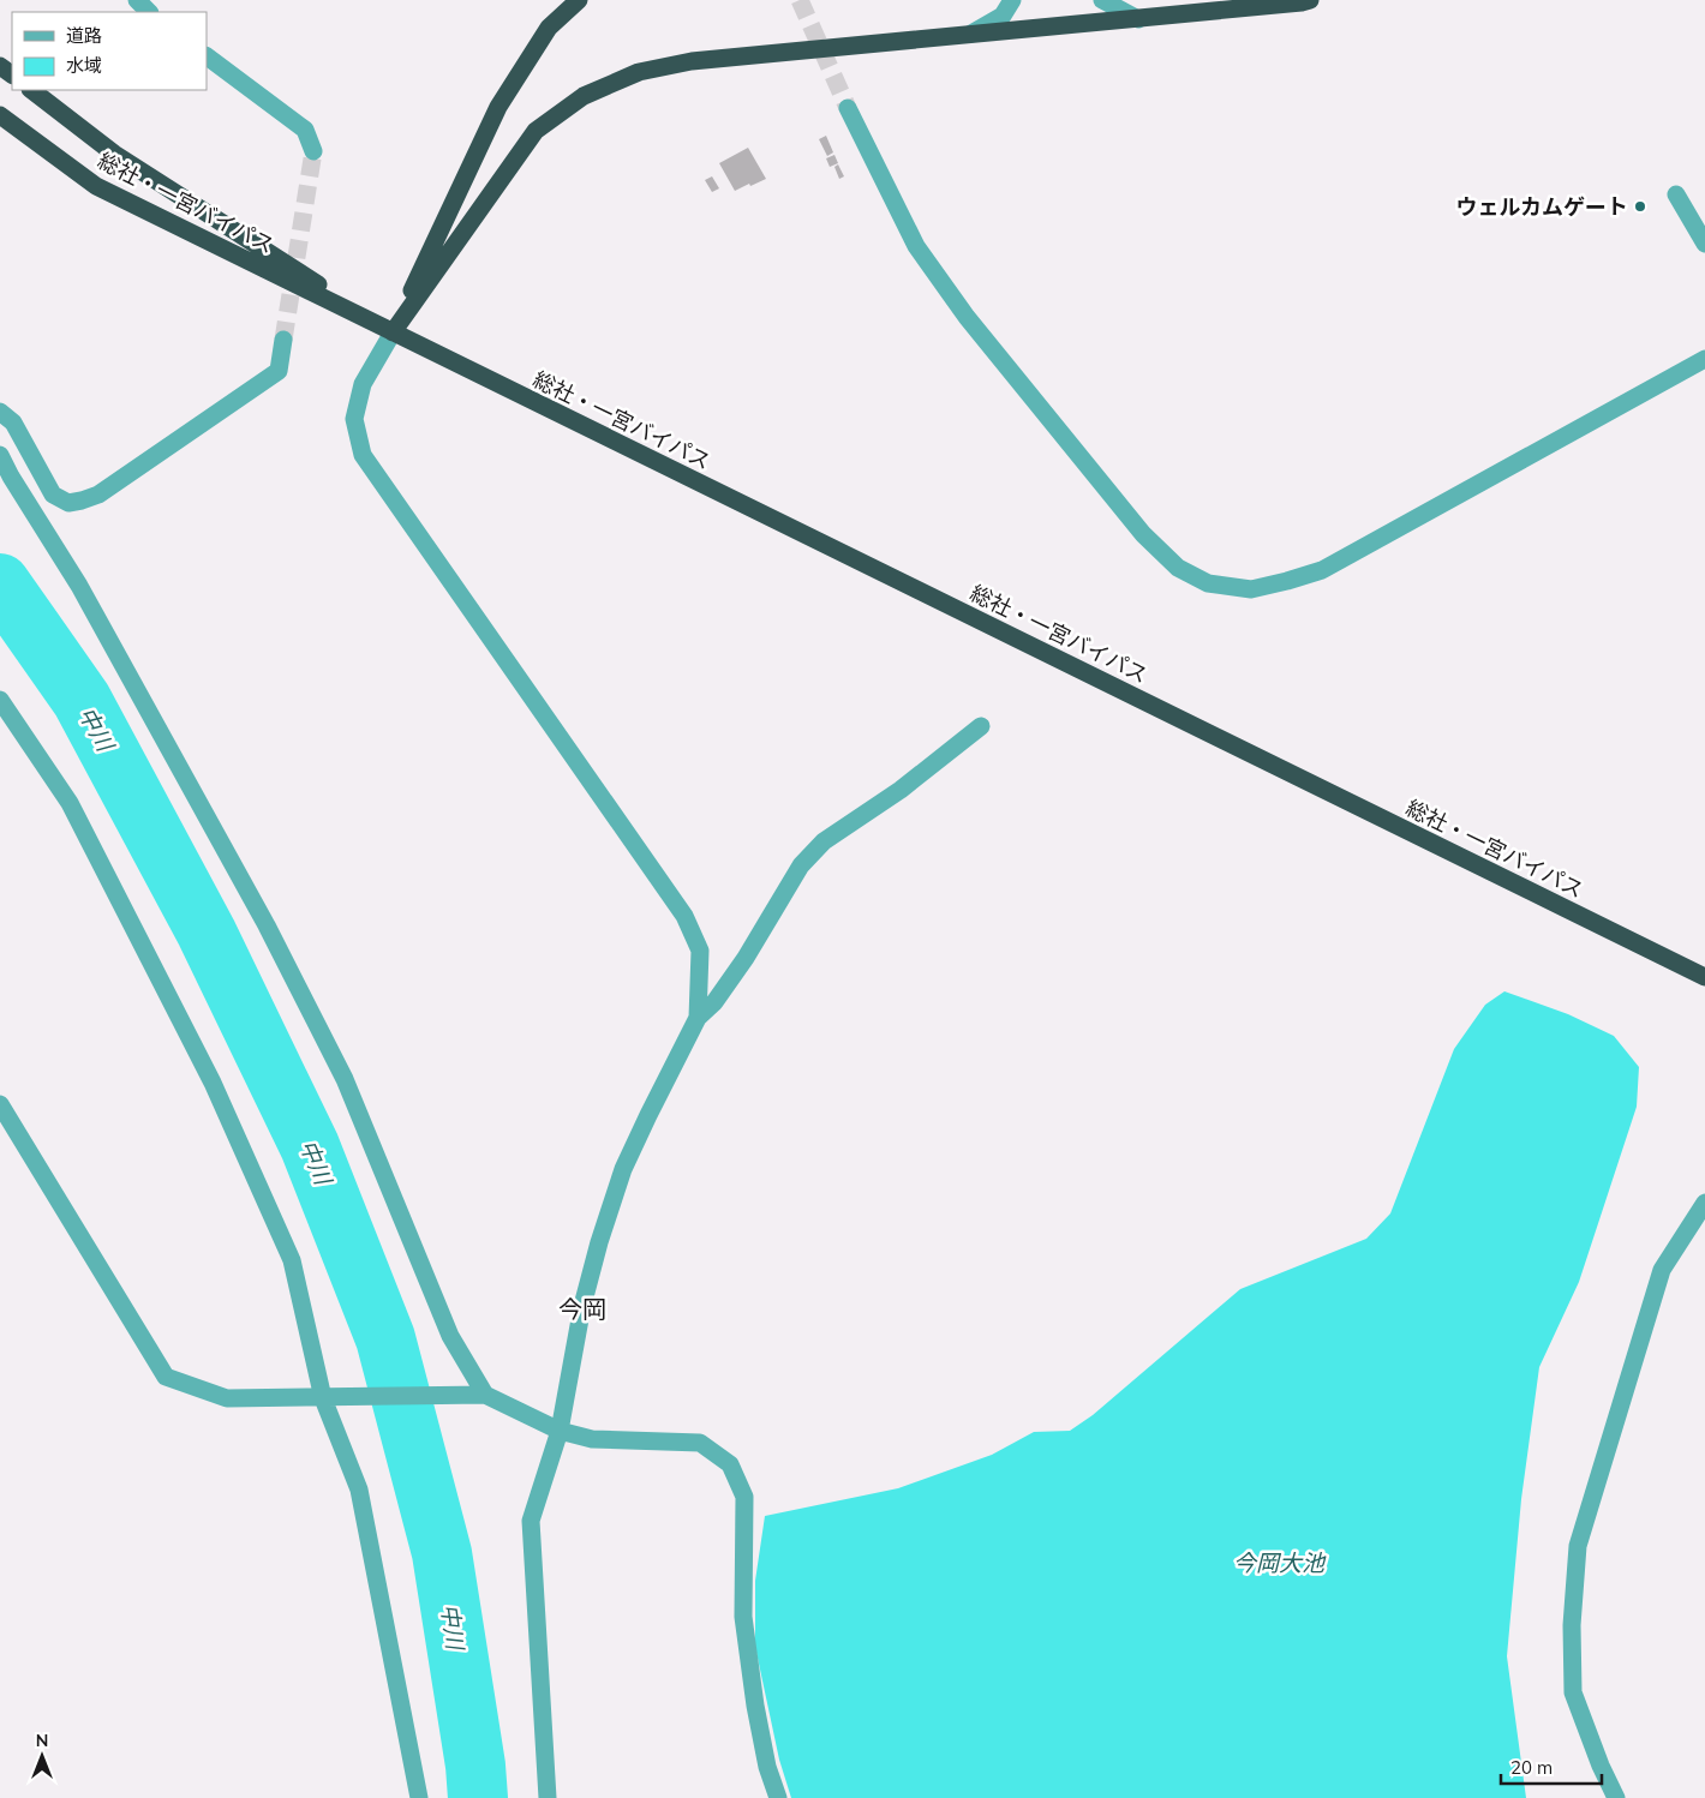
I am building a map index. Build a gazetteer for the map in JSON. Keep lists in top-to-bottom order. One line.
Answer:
{"streets":{"highway":["総社・一宮バイパス"]},"districts":["今岡"],"water":["中川","今岡大池"],"places":["ウェルカムゲート"],"legend":["道路","水域"],"scale_bar":"20 m","north":"top"}
